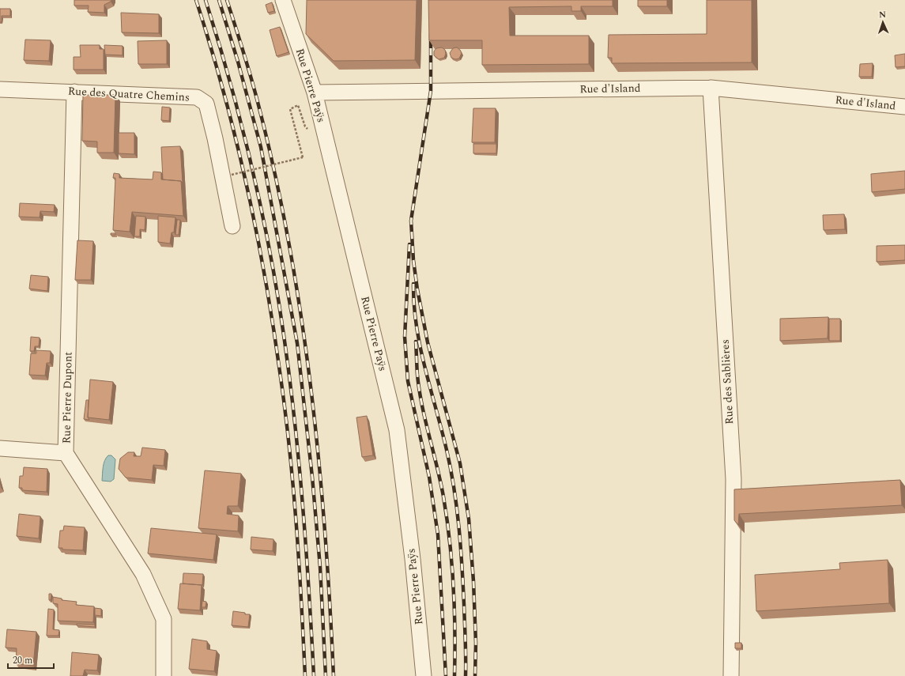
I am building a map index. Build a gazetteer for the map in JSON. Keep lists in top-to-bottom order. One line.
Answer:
{"streets":{"street":["Rue Pierre Paÿs","Rue d'Island","Rue des Quatre Chemins","Rue des Sablières","Rue Pierre Dupont"]},"crossings":[["Rue Pierre Paÿs","Rue d'Island"],["Rue d'Island","Rue des Sablières"],["Rue des Quatre Chemins","Rue Pierre Dupont"]],"scale_bar":"20 m","north":"top"}
